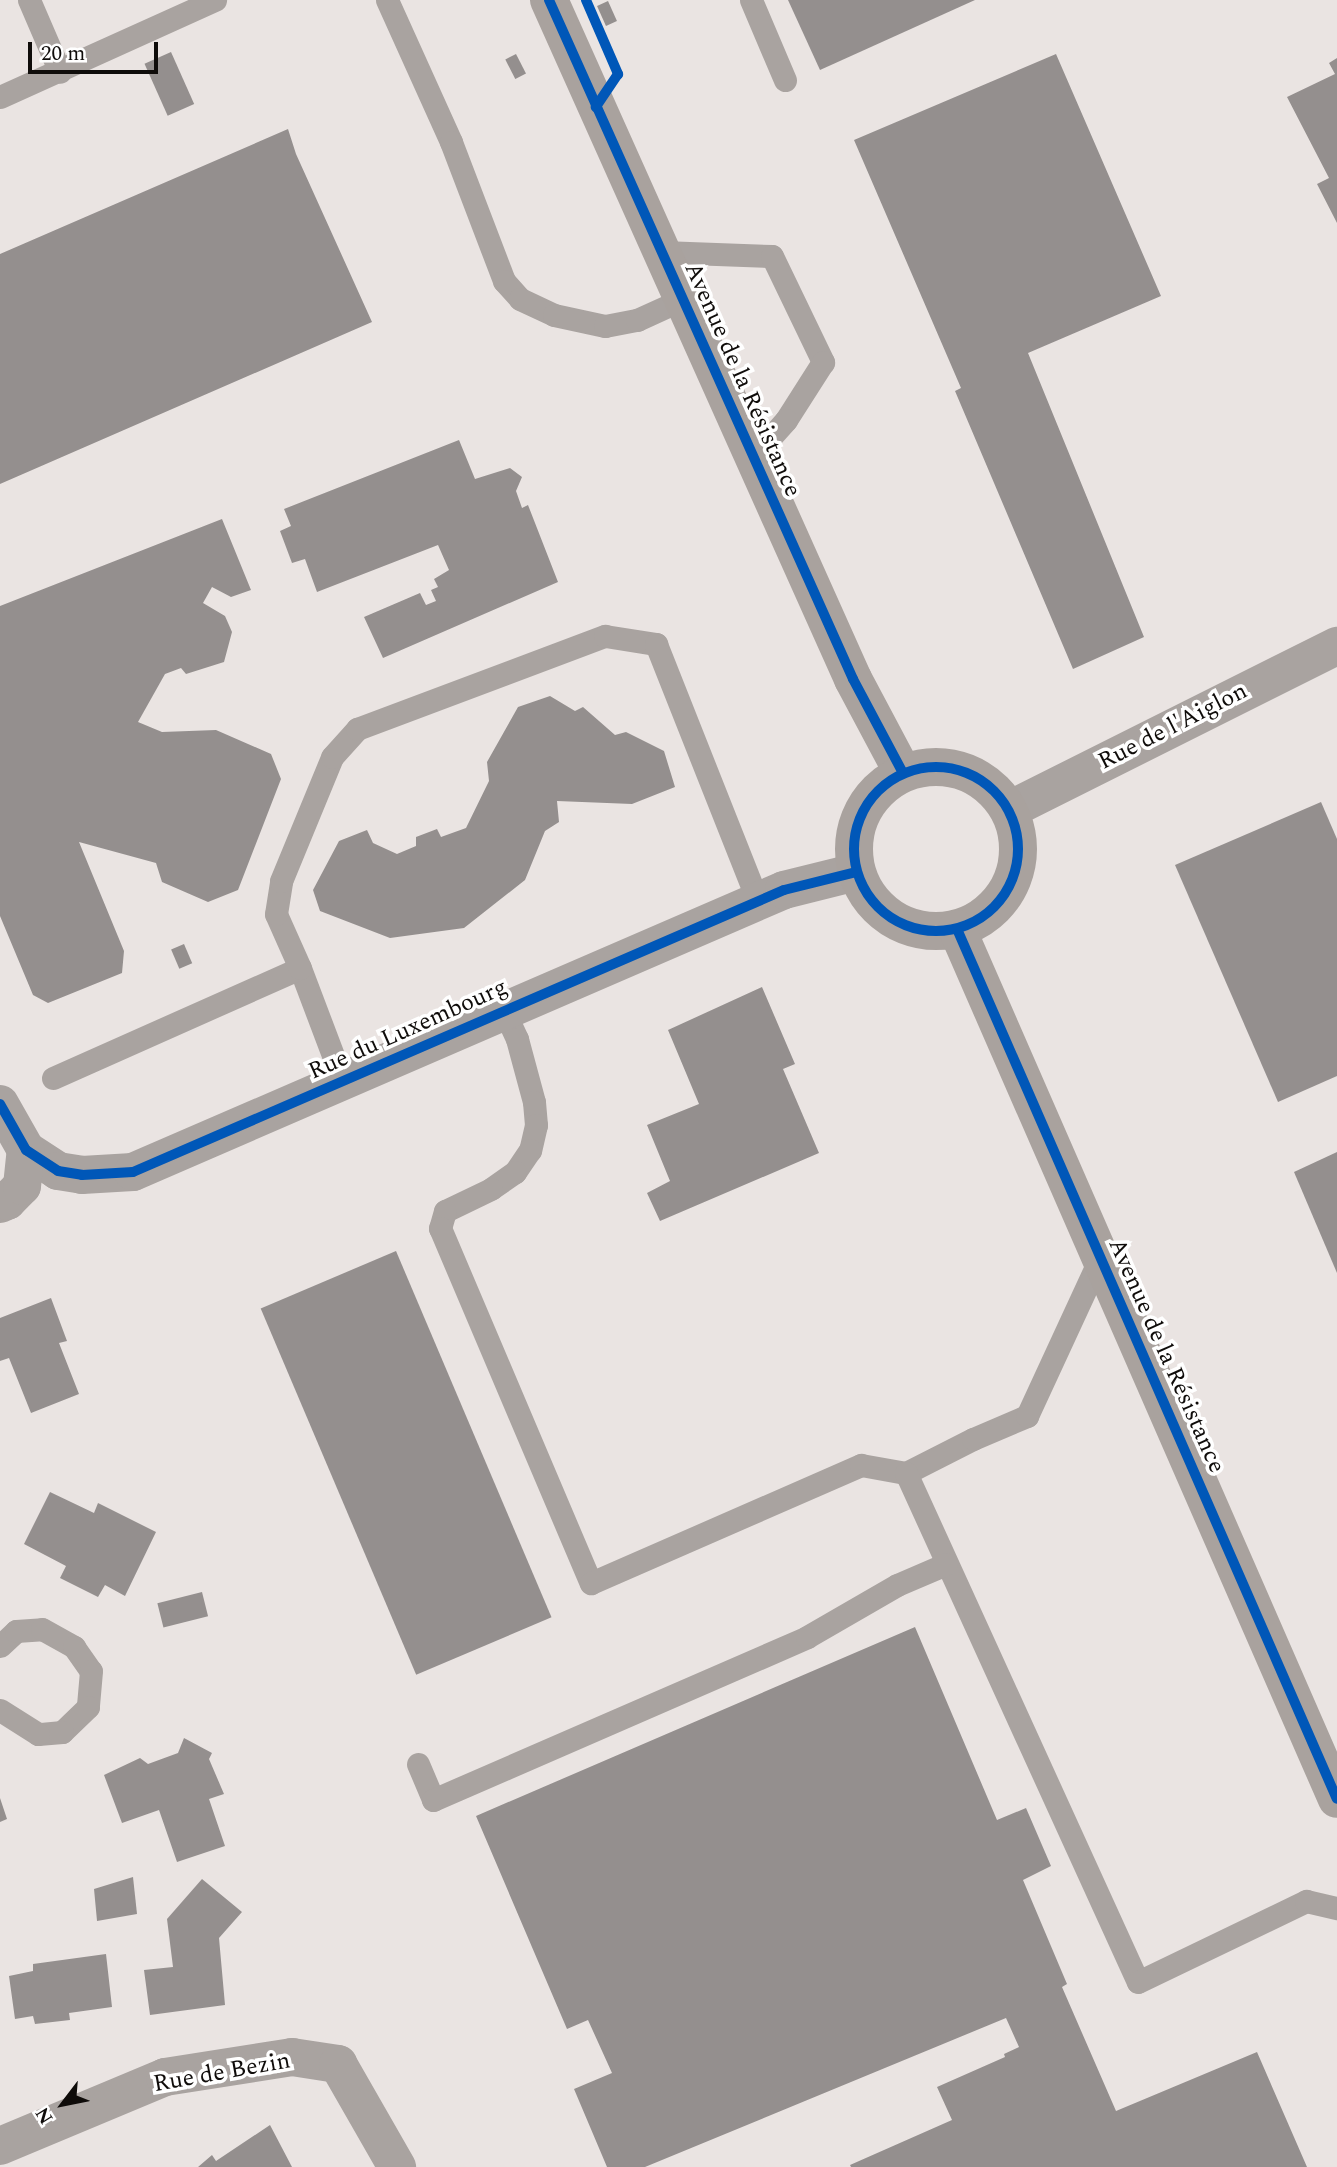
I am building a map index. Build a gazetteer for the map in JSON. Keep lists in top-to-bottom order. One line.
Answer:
{"streets":{"main road":["Avenue de la Résistance"],"street":["Rue de l'Aiglon","Rue du Luxembourg","Rue de Bezin"]},"crossings":[["Avenue de la Résistance","Rue de l'Aiglon"],["Avenue de la Résistance","Rue du Luxembourg"],["Rue de l'Aiglon","Rue du Luxembourg"]],"scale_bar":"20 m","north":"bottom left"}
